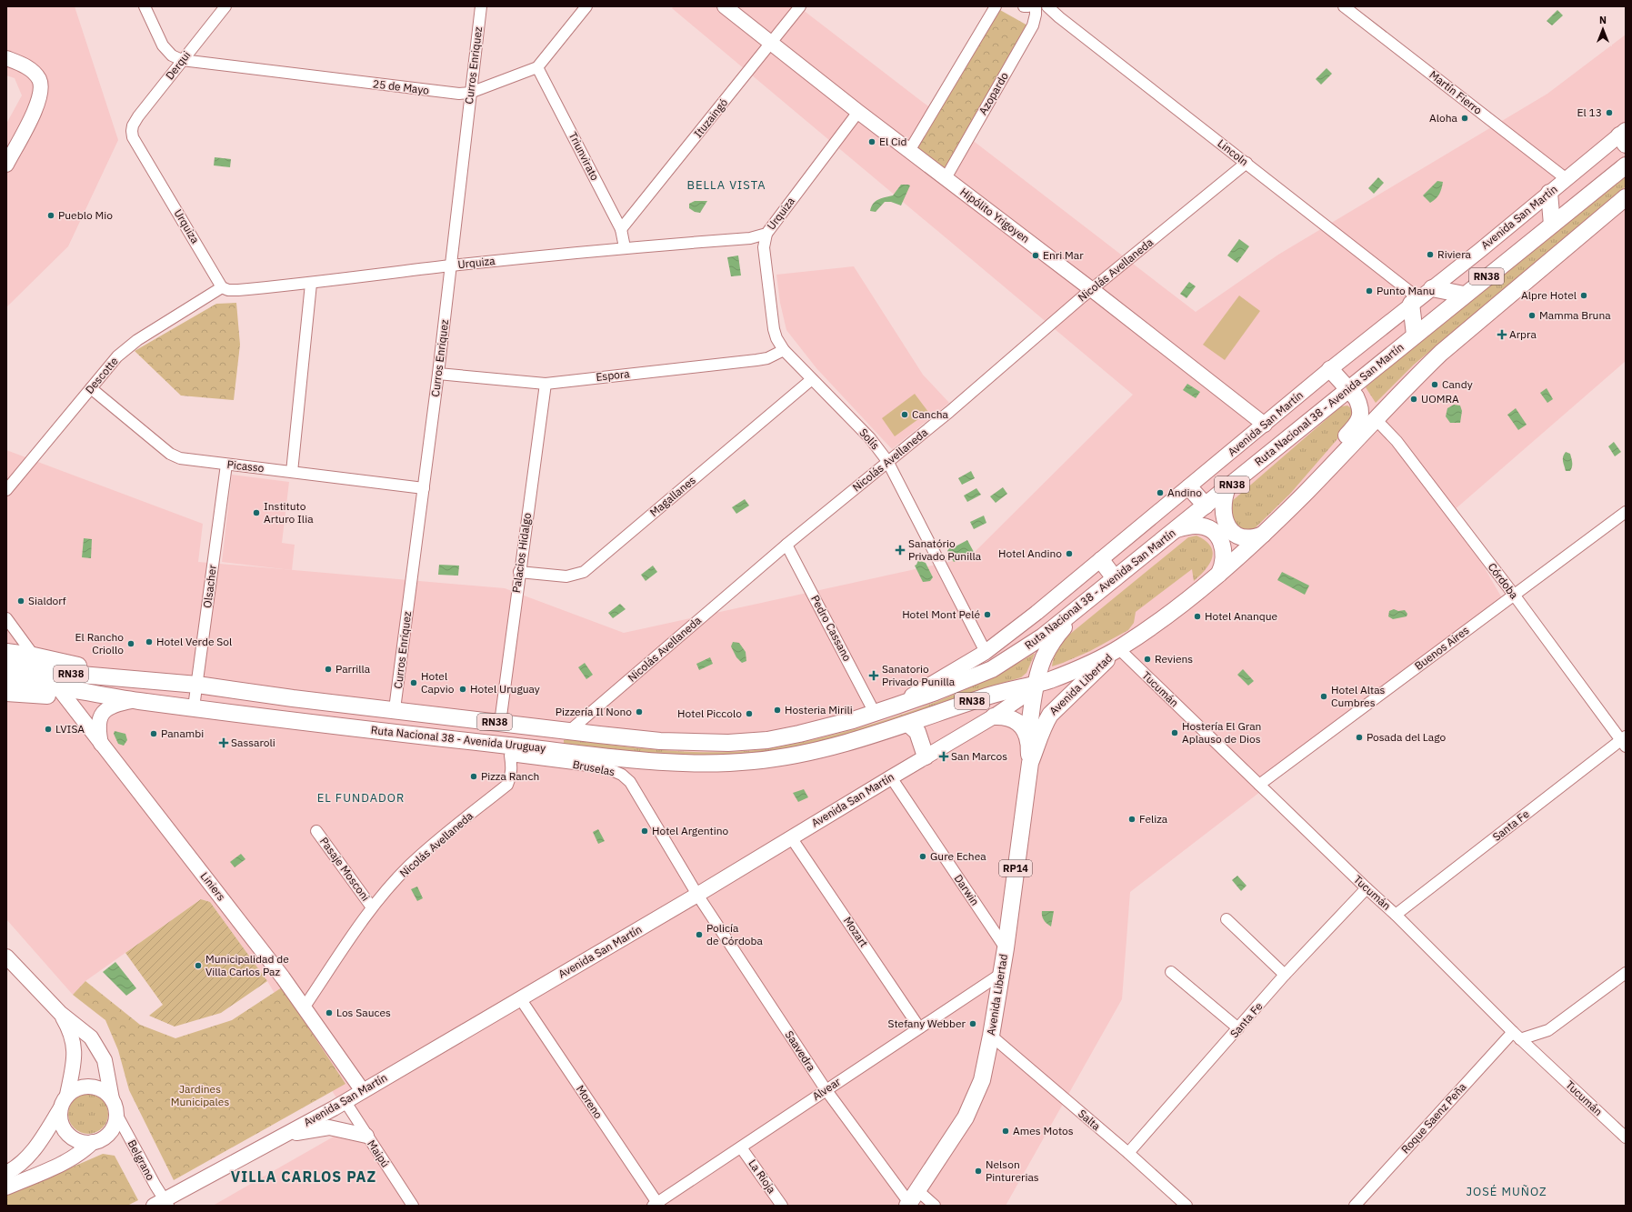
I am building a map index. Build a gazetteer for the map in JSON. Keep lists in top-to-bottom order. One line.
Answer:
{"streets":{"main road":["Hipólito Yrigoyen","Avenida San Martín","RN38","Ruta Nacional 38 - Avenida San Martín","Avenida Libertad","Ruta Nacional 38 - Avenida Uruguay","RP14","Liniers"],"street":["Derqui","Curros Enriquez","25 de Mayo","Martín Fierro","Azopardo","Ituzaingó","Lincoln","Triunvirato","Urquiza","Nicolás Avellaneda","Descotte","Espora","Solís","Picasso","Magallanes","Palacios Hidalgo","Córdoba","Olsacher","Pedro Cassano","Buenos Aires","Tucumán","Bruselas","Santa Fe","Pasaje Mosconi","Darwin","Mozart","Saavedra","Alvear","Moreno","Roque Saenz Peña","Salta","Maipú","Belgrano","La Rioja"]},"crossings":[["Derqui","25 de Mayo"],["Derqui","Urquiza"],["Curros Enriquez","25 de Mayo"],["Curros Enriquez","Urquiza"],["Curros Enriquez","Espora"],["Curros Enriquez","Picasso"],["Curros Enriquez","Ruta Nacional 38 - Avenida Uruguay"],["25 de Mayo","Triunvirato"],["Martín Fierro","Avenida San Martín"],["Azopardo","Hipólito Yrigoyen"],["Ituzaingó","Triunvirato"],["Ituzaingó","Hipólito Yrigoyen"],["Lincoln","Avenida San Martín"],["Lincoln","Nicolás Avellaneda"],["Triunvirato","Urquiza"],["Urquiza","Hipólito Yrigoyen"],["Urquiza","Descotte"],["Urquiza","Solís"],["Hipólito Yrigoyen","Avenida San Martín"],["Hipólito Yrigoyen","Nicolás Avellaneda"],["Avenida San Martín","RN38"],["Avenida San Martín","Ruta Nacional 38 - Avenida San Martín"],["Avenida San Martín","Solís"],["Avenida San Martín","Avenida Libertad"],["Avenida San Martín","Bruselas"],["Avenida San Martín","RP14"],["Avenida San Martín","Liniers"],["Avenida San Martín","Darwin"],["Avenida San Martín","Mozart"],["Avenida San Martín","Saavedra"],["Avenida San Martín","Moreno"],["Avenida San Martín","Maipú"],["Avenida San Martín","Belgrano"],["Nicolás Avellaneda","Solís"],["Nicolás Avellaneda","Pedro Cassano"],["Nicolás Avellaneda","Ruta Nacional 38 - Avenida Uruguay"],["Nicolás Avellaneda","Bruselas"],["Nicolás Avellaneda","Pasaje Mosconi"],["Nicolás Avellaneda","Liniers"],["RN38","Córdoba"],["RN38","Avenida Libertad"],["RN38","Tucumán"],["RN38","Ruta Nacional 38 - Avenida Uruguay"],["RN38","RP14"],["Descotte","Picasso"],["Espora","Solís"],["Espora","Palacios Hidalgo"],["Ruta Nacional 38 - Avenida San Martín","Pedro Cassano"],["Ruta Nacional 38 - Avenida San Martín","Ruta Nacional 38 - Avenida Uruguay"],["Ruta Nacional 38 - Avenida San Martín","RP14"],["Solís","Magallanes"],["Picasso","Olsacher"],["Magallanes","Palacios Hidalgo"],["Palacios Hidalgo","Ruta Nacional 38 - Avenida Uruguay"],["Córdoba","Buenos Aires"],["Córdoba","Santa Fe"],["Olsacher","Ruta Nacional 38 - Avenida Uruguay"],["Buenos Aires","Tucumán"],["Avenida Libertad","Tucumán"],["Avenida Libertad","RP14"],["Avenida Libertad","Darwin"],["Avenida Libertad","Saavedra"],["Avenida Libertad","Alvear"],["Avenida Libertad","Salta"],["Tucumán","Santa Fe"],["Tucumán","Roque Saenz Peña"],["Ruta Nacional 38 - Avenida Uruguay","Liniers"],["Bruselas","Saavedra"],["Santa Fe","Salta"],["Mozart","Alvear"],["Saavedra","Alvear"],["Alvear","Moreno"],["Alvear","La Rioja"]],"districts":["BELLA VISTA","EL FUNDADOR","VILLA CARLOS PAZ","JOSÉ MUÑOZ"],"parks":["Jardines Municipales"],"places":{"other":["El 13","Aloha","El Cid","Pueblo Mio","Riviera","Enri Mar","Punto Manu","Alpre Hotel","Mamma Bruna","Candy","UOMRA","Cancha","Andino","Instituto Arturo Ilia","Hotel Andino","Sialdorf","Hotel Mont Pelé","Hotel Ananque","Hotel Verde Sol","El Rancho Criollo","Reviens","Parrilla","Hotel Capvio","Hotel Uruguay","Hotel Altas Cumbres","Hosteria Mirili","Pizzería Il Nono","Hotel Piccolo","LVISA","Hostería El Gran Aplauso de Dios","Panambi","Posada del Lago","Pizza Ranch","Feliza","Hotel Argentino","Gure Echea","Policía de Córdoba","Municipalidad de Villa Carlos Paz","Los Sauces","Stefany Webber","Ames Motos","Nelson Pinturerias"],"health":["Arpra","Sanatório Privado Punilla","Sanatorio Privado Punilla","Sassaroli","San Marcos"]},"north":"top"}
